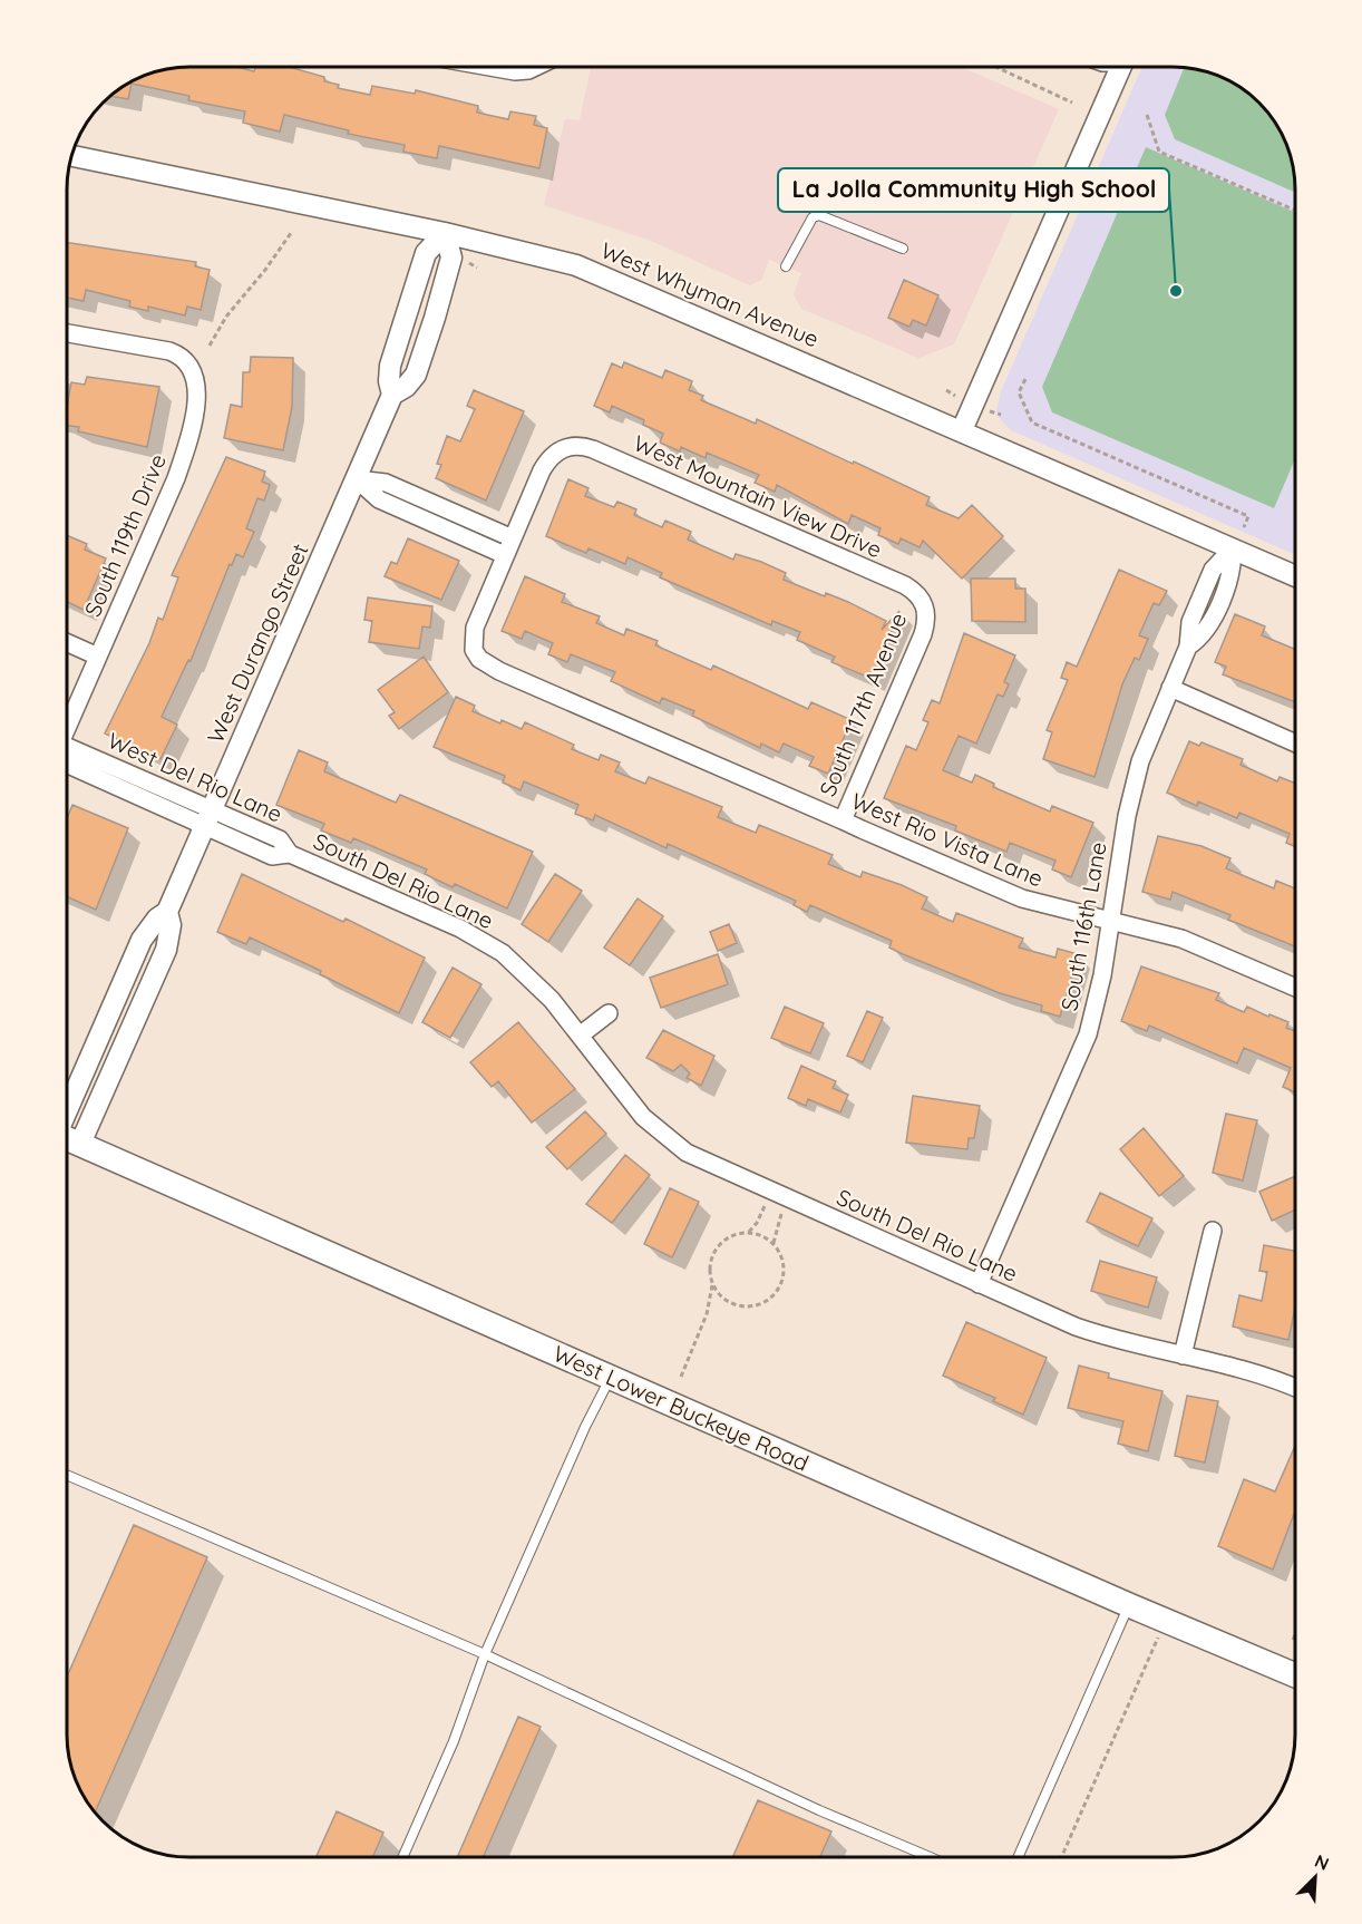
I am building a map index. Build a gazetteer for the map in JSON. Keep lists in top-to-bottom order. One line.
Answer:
{"streets":{"main road":["West Lower Buckeye Road"],"street":["West Whyman Avenue","West Mountain View Drive","South 119th Drive","West Durango Street","South 117th Avenue","West Del Rio Lane","West Rio Vista Lane","South Del Rio Lane","South 116th Lane"]},"crossings":[["West Whyman Avenue","West Durango Street"],["West Whyman Avenue","South 116th Lane"],["West Mountain View Drive","South 117th Avenue"],["West Durango Street","West Del Rio Lane"],["South 117th Avenue","West Rio Vista Lane"],["West Del Rio Lane","South Del Rio Lane"],["West Rio Vista Lane","South 116th Lane"],["South Del Rio Lane","South 116th Lane"]],"places":["La Jolla Community High School"],"north":"top right"}
